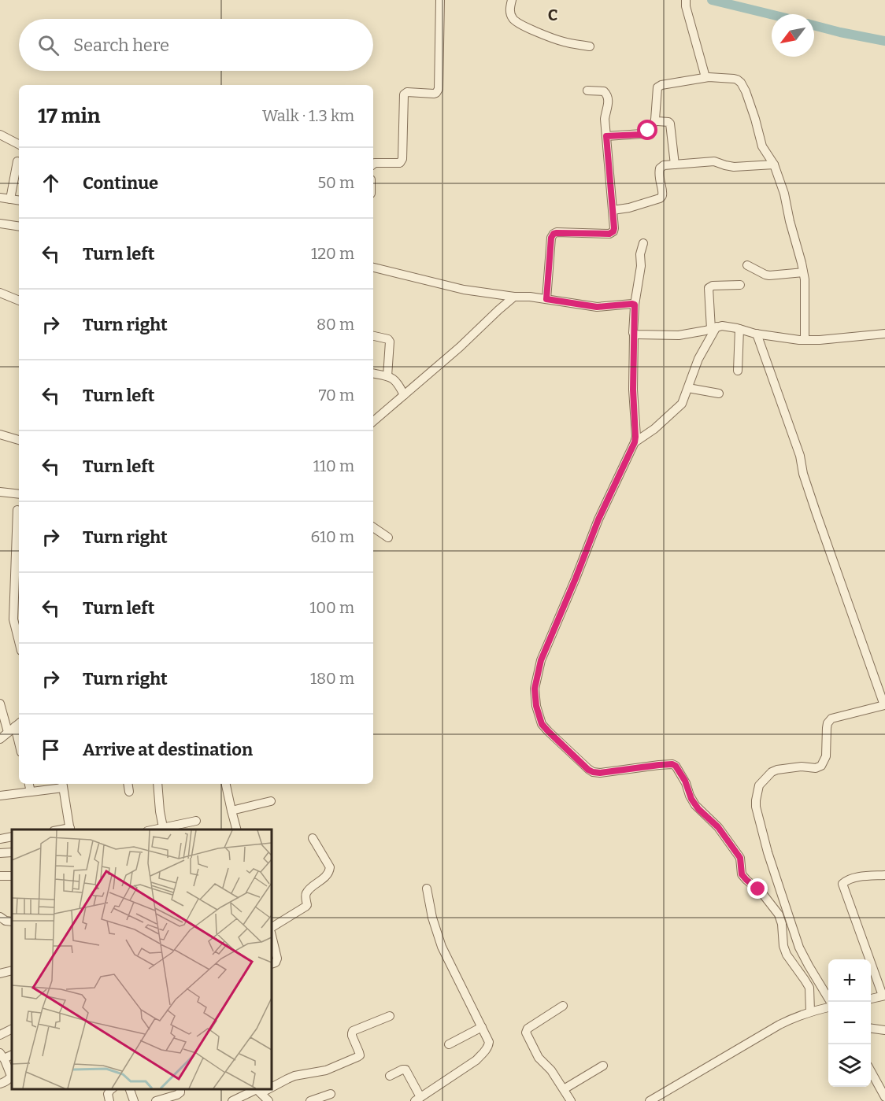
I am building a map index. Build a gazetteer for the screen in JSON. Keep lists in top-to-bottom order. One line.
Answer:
{"north":"bottom left","page":{"search":"Search here","heading":["17 min","Walk · 1.3 km"],"list":[["Continue","50 m"],["Turn left","120 m"],["Turn right","80 m"],["Turn left","70 m"],["Turn left","110 m"],["Turn right","610 m"],["Turn left","100 m"],["Turn right","180 m"],"Arrive at destination"],"map_buttons":["+","−"]},"grid":{"columns":["C"]}}
